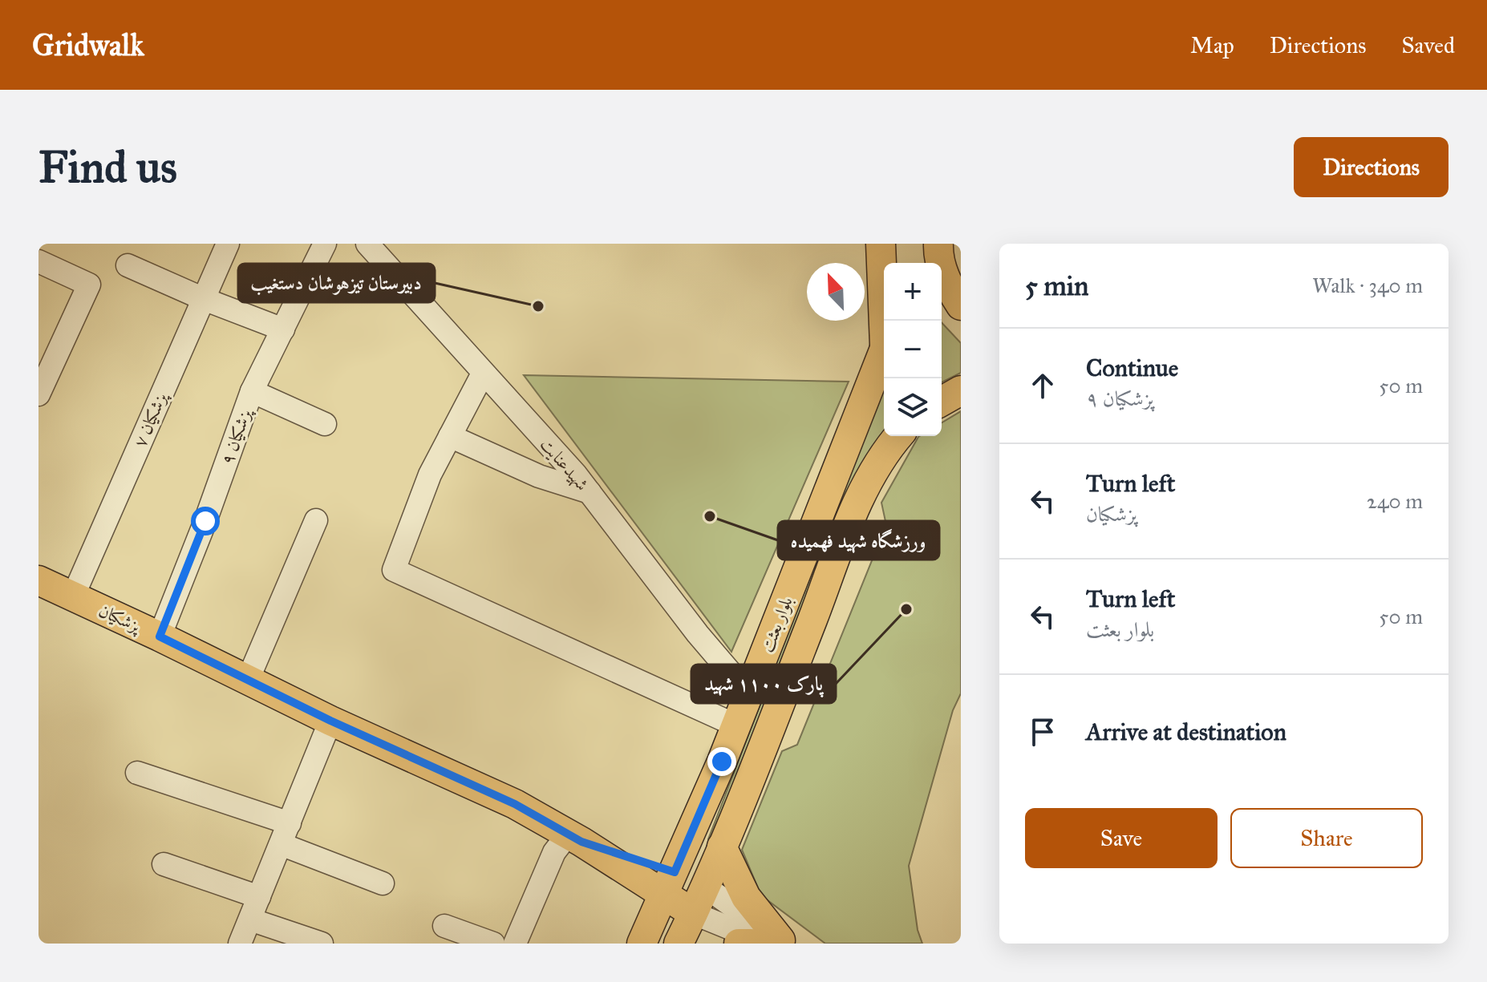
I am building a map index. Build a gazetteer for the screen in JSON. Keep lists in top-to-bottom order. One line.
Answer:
{"streets":{"main road":["پزشکیان","بلوار بعثت"],"street":["پزشکیان ۷","پزشکیان ۹","شهیدعنایت"]},"crossings":[["پزشکیان ۷","پزشکیان"],["پزشکیان ۹","پزشکیان"],["شهیدعنایت","بلوار بعثت"],["پزشکیان","بلوار بعثت"]],"places":["دبیرستان تیزهوشان دستغيب","ورزشگاه شهید فهمیده","پارک ۱۱۰۰ شهید"],"north":"top left","page":{"header":"Gridwalk","nav":["Map","Directions","Saved"],"buttons":["Directions",["Save","Share"]],"title":"Find us","heading":["5 min","Walk · 340 m"],"map_buttons":["+","−"],"list":[["Continue","پزشکیان ۹","50 m"],["Turn left","پزشکیان","240 m"],["Turn left","بلوار بعثت","50 m"],"Arrive at destination"]}}
